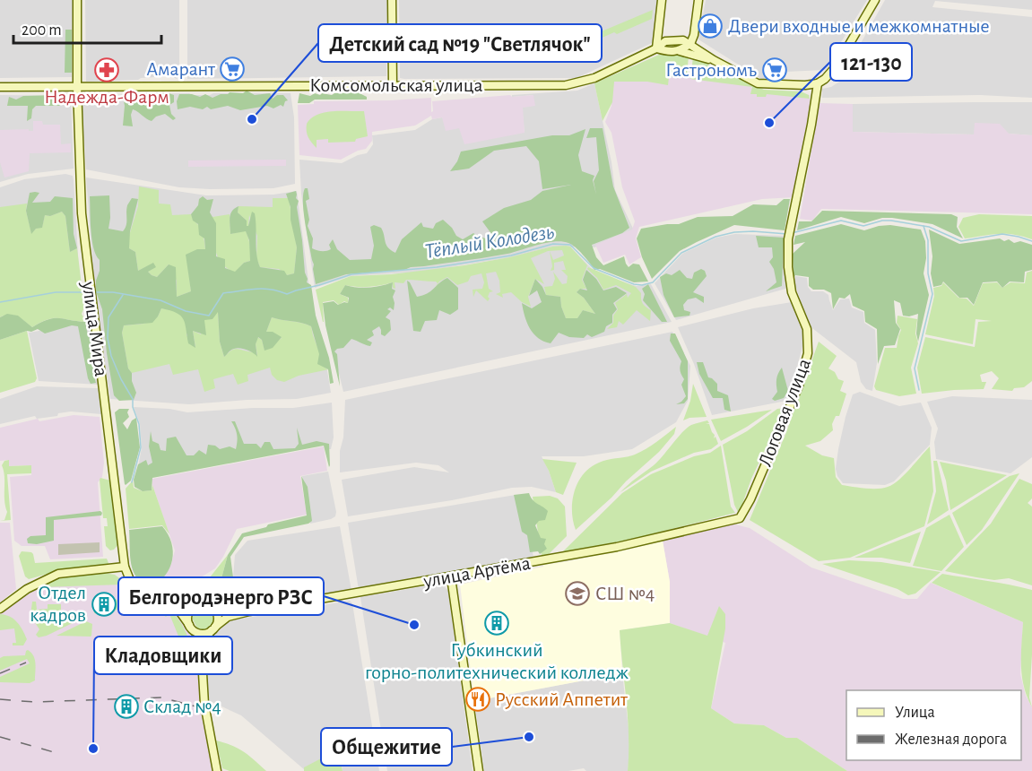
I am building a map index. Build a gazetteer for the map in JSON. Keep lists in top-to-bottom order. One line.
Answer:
{"streets":{"street":["Комсомольская улица","улица Мира","Логовая улица","улица Артёма"]},"crossings":[["Комсомольская улица","улица Мира"],["улица Мира","улица Артёма"],["Логовая улица","улица Артёма"]],"water":["Тёплый Колодезь"],"places":{"shop":["Двери входные и межкомнатные"],"supermarket":["Амарант","Гастрономъ"],"pharmacy":["Надежда-Фарм"],"other":["Детский сад №19 \"Светлячок\"","121-130","Белгородэнерго РЗС","Общежитие","Кладовщики"],"school or university":["СШ №4"],"building":["Отдел кадров","Губкинский горно-политехнический колледж","Склад №4"],"restaurant":["Русский Аппетит"]},"legend":["Улица","Железная дорога"],"scale_bar":"200 m"}
